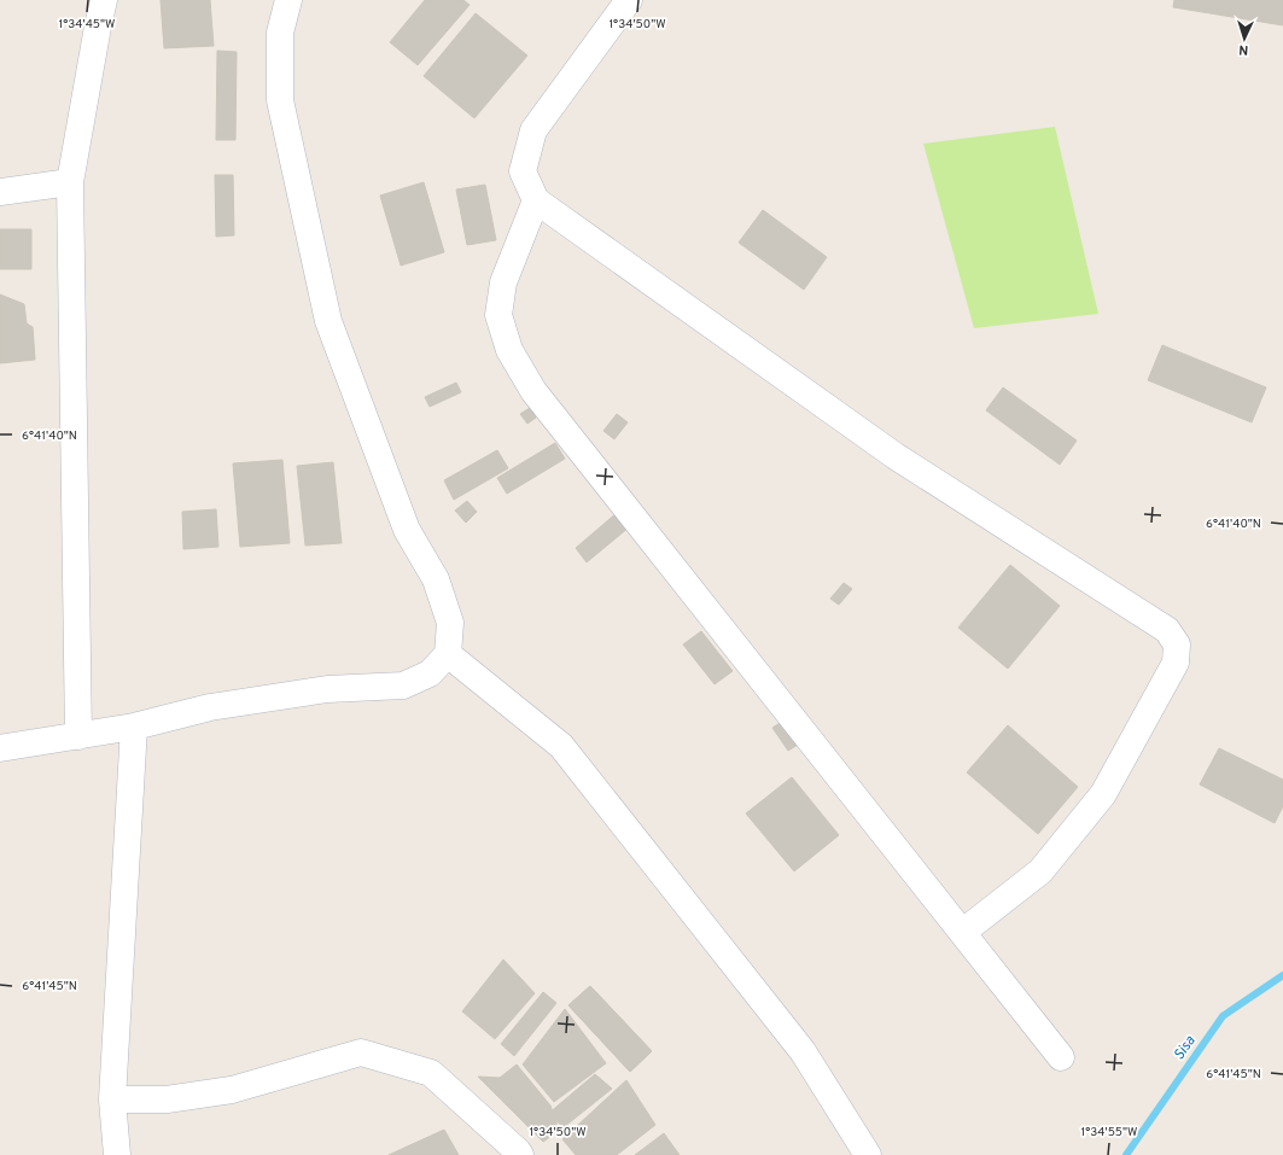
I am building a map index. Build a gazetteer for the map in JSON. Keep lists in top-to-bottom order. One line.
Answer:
{"water":["Sisa"],"north":"bottom","coordinates":["1°34'45\"W","1°34'50\"W","6°41'40\"N","6°41'45\"N","1°34'55\"W"]}
